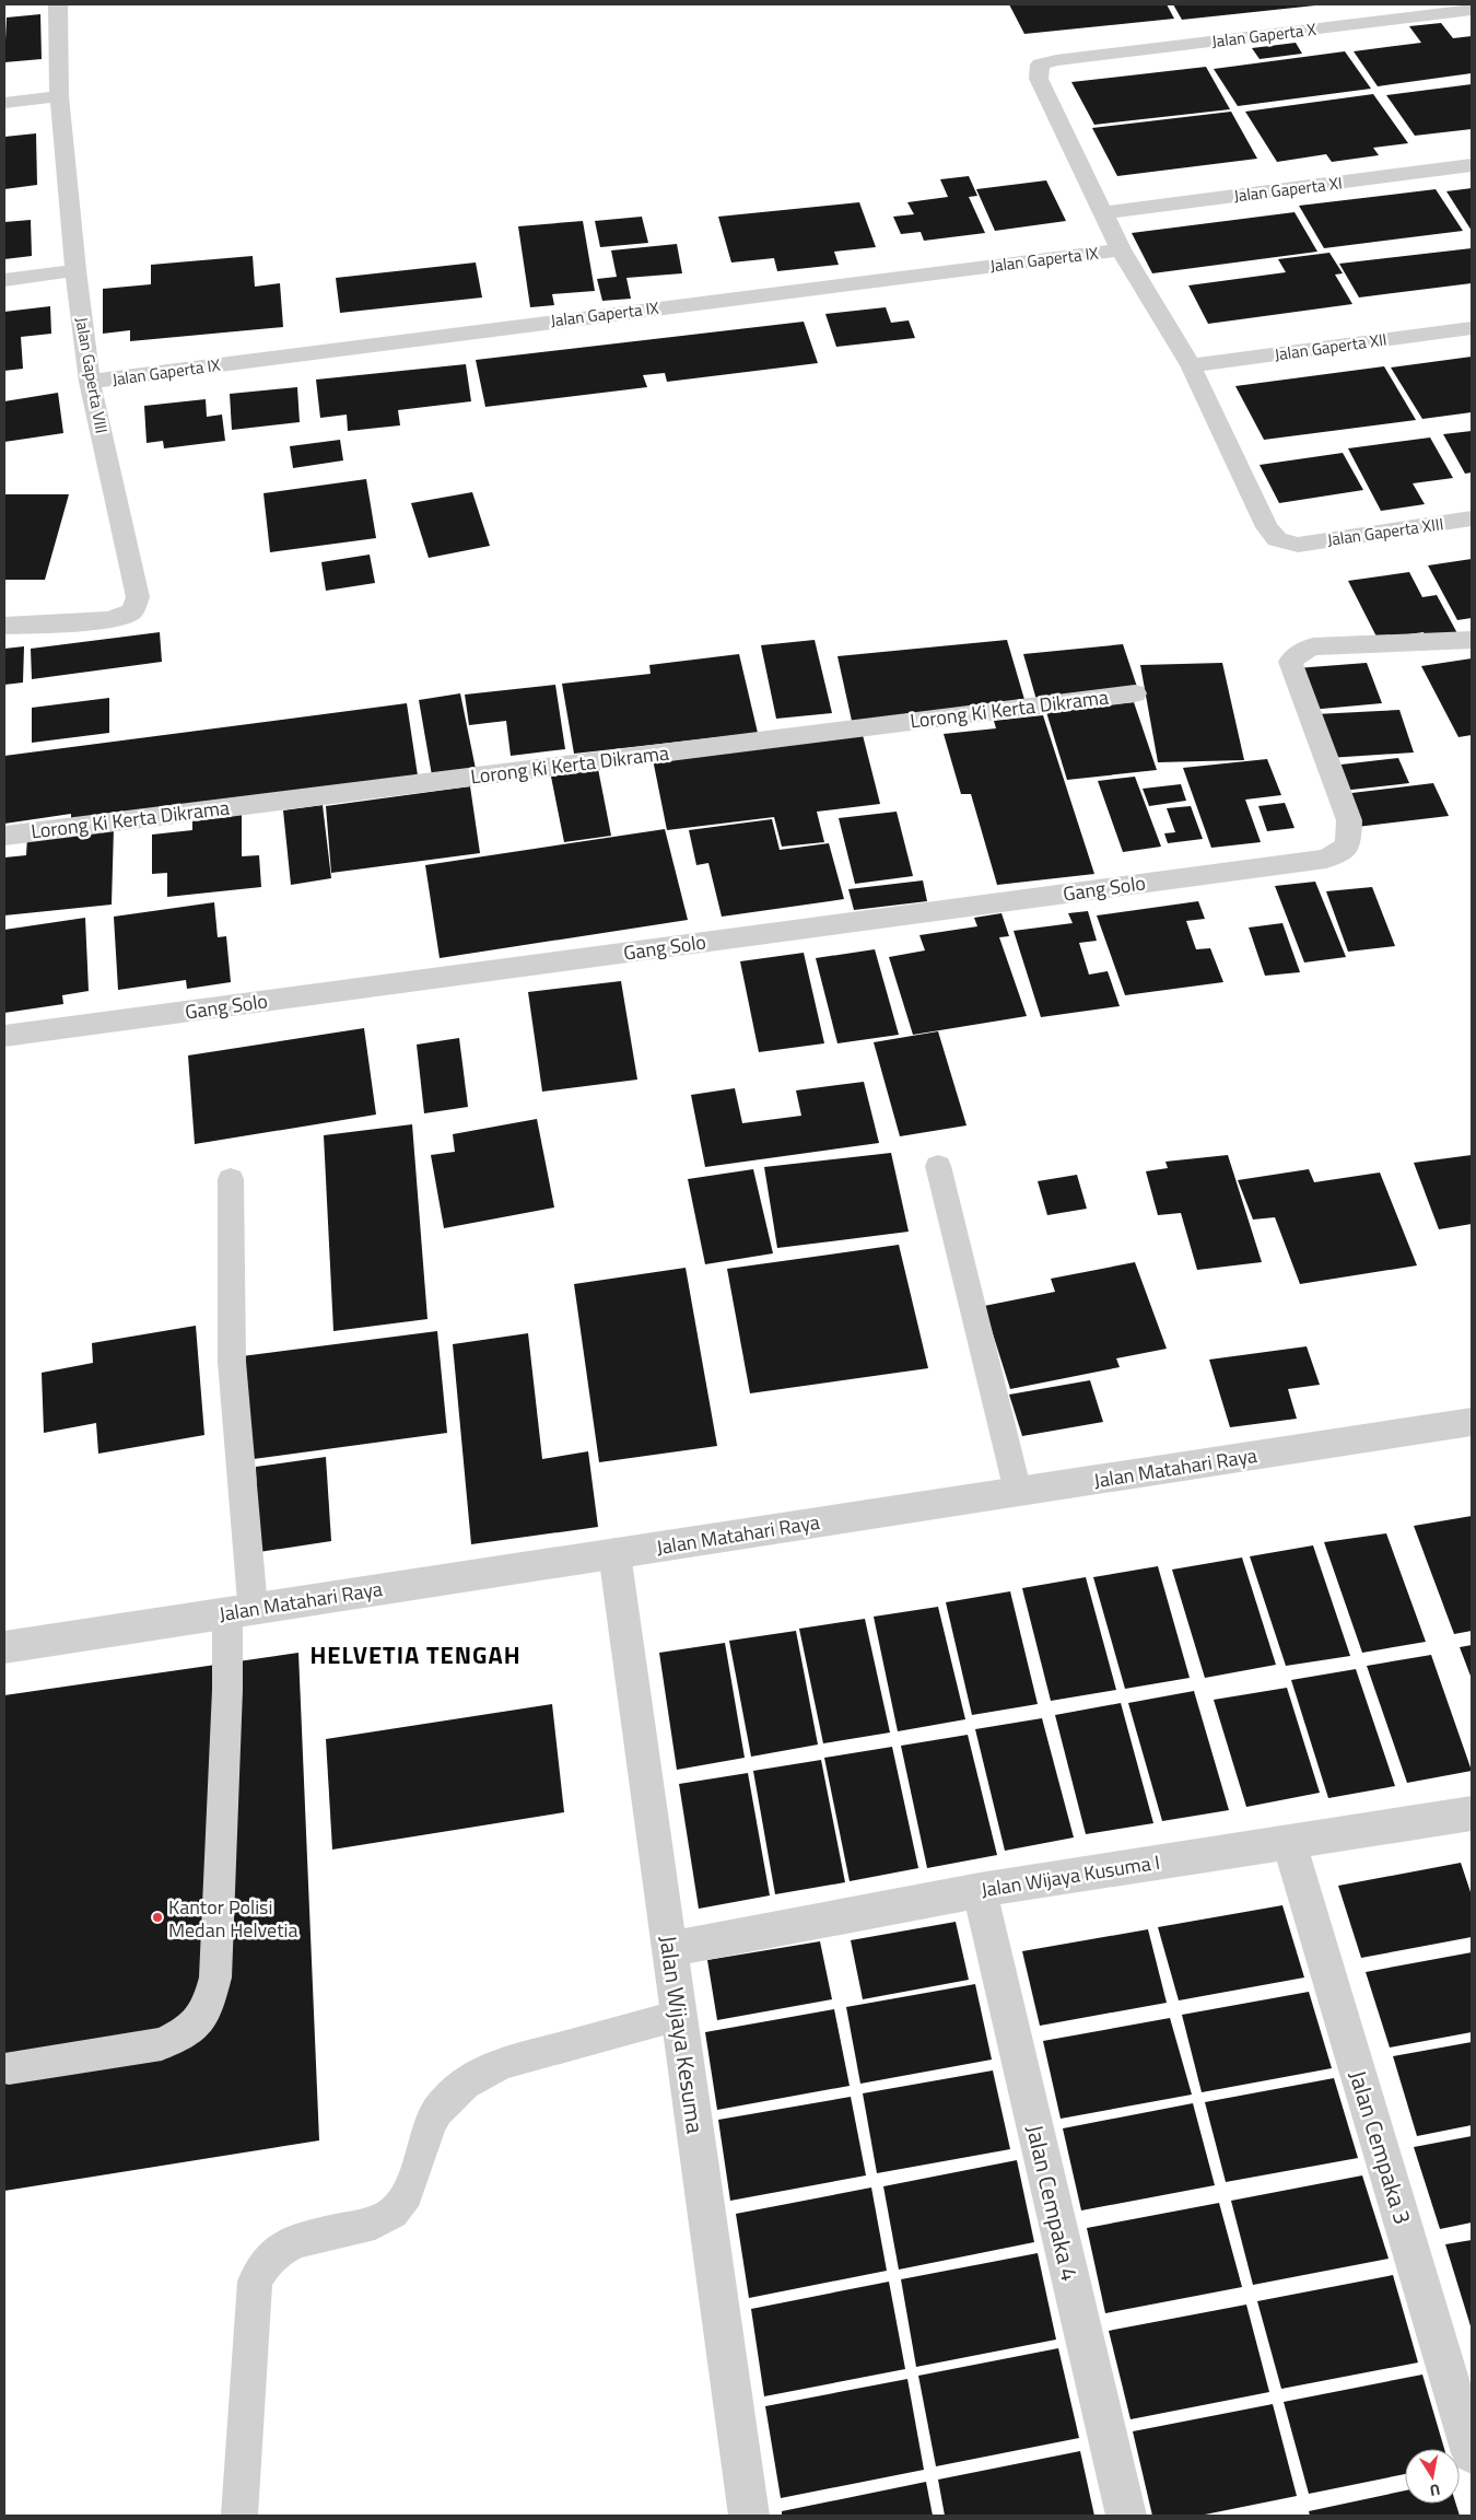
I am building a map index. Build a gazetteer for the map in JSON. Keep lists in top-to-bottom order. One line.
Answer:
{"streets":{"street":["Jalan Gaperta X","Jalan Gaperta XI","Jalan Gaperta IX","Jalan Gaperta XII","Jalan Gaperta VIII","Jalan Gaperta XIII","Lorong Ki Kerta Dikrama","Gang Solo","Jalan Matahari Raya","Jalan Wijaya Kusuma I","Jalan Wijaya Kesuma","Jalan Cempaka 3","Jalan Cempaka 4"]},"crossings":[["Jalan Gaperta X","Jalan Gaperta XI"],["Jalan Gaperta IX","Jalan Gaperta VIII"],["Jalan Gaperta XII","Jalan Gaperta XIII"],["Jalan Matahari Raya","Jalan Wijaya Kesuma"],["Jalan Wijaya Kusuma I","Jalan Wijaya Kesuma"],["Jalan Wijaya Kusuma I","Jalan Cempaka 3"],["Jalan Wijaya Kusuma I","Jalan Cempaka 4"]],"districts":["HELVETIA TENGAH"],"places":["Kantor Polisi Medan Helvetia"],"north":"bottom"}
